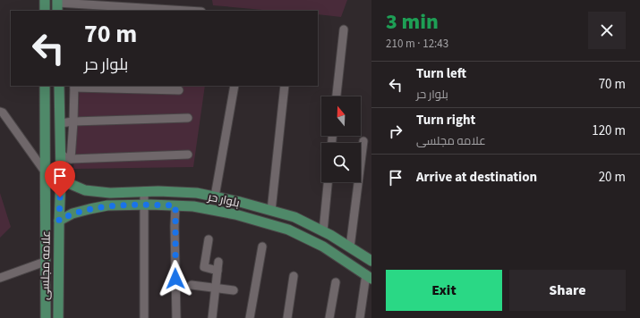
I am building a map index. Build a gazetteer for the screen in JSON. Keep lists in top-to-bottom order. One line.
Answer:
{"streets":{"main road":["بلوار حر","علامه مجلسی"]},"crossings":[["بلوار حر","علامه مجلسی"]],"north":"top","page":{"heading":["3 min","210 m · 12:43"],"turn":["70 m","بلوار حر"],"list":[{"name":"Turn left","note":"بلوار حر","value":"70 m"},{"name":"Turn right","note":"علامه مجلسی","value":"120 m"},{"name":"Arrive at destination","value":"20 m"}],"buttons":["Exit","Share"]}}
